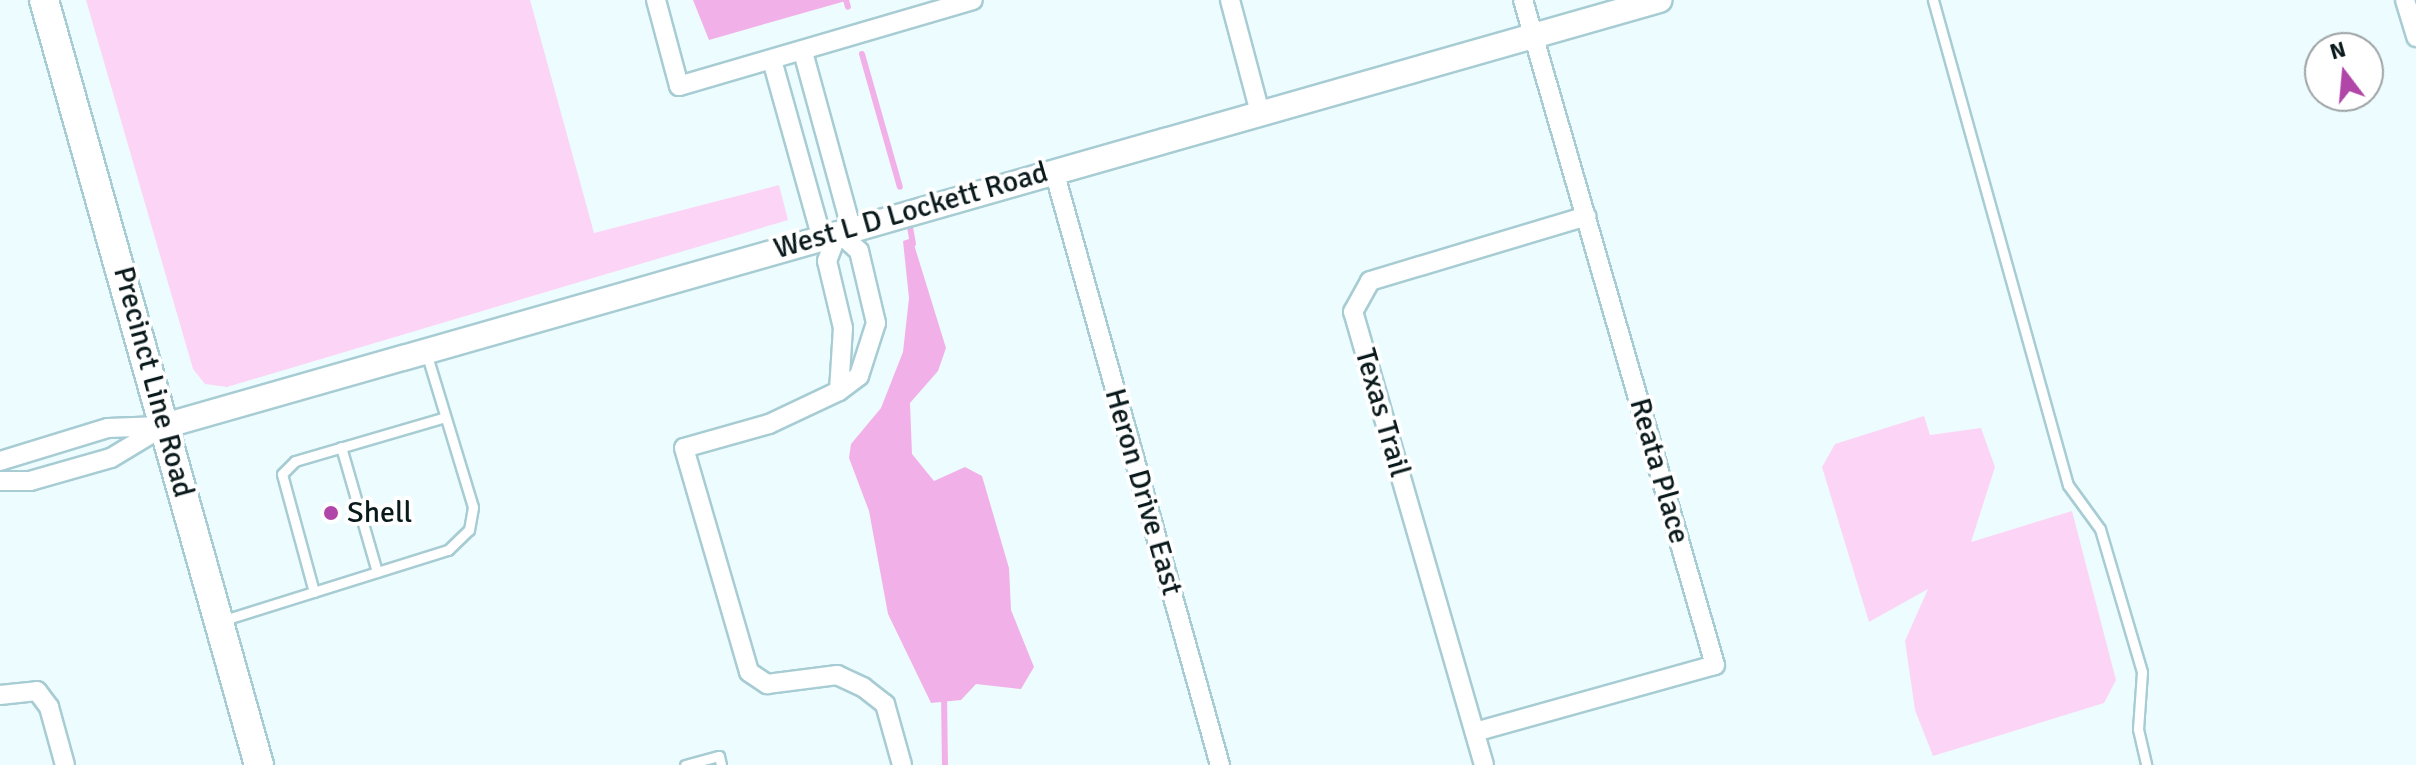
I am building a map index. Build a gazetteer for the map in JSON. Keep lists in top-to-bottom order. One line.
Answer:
{"streets":{"main road":["West L D Lockett Road","Precinct Line Road"],"street":["Texas Trail","Reata Place","Heron Drive East"]},"crossings":[["West L D Lockett Road","Precinct Line Road"],["West L D Lockett Road","Reata Place"],["West L D Lockett Road","Heron Drive East"],["Texas Trail","Reata Place"]],"places":["Shell"],"north":"top"}
